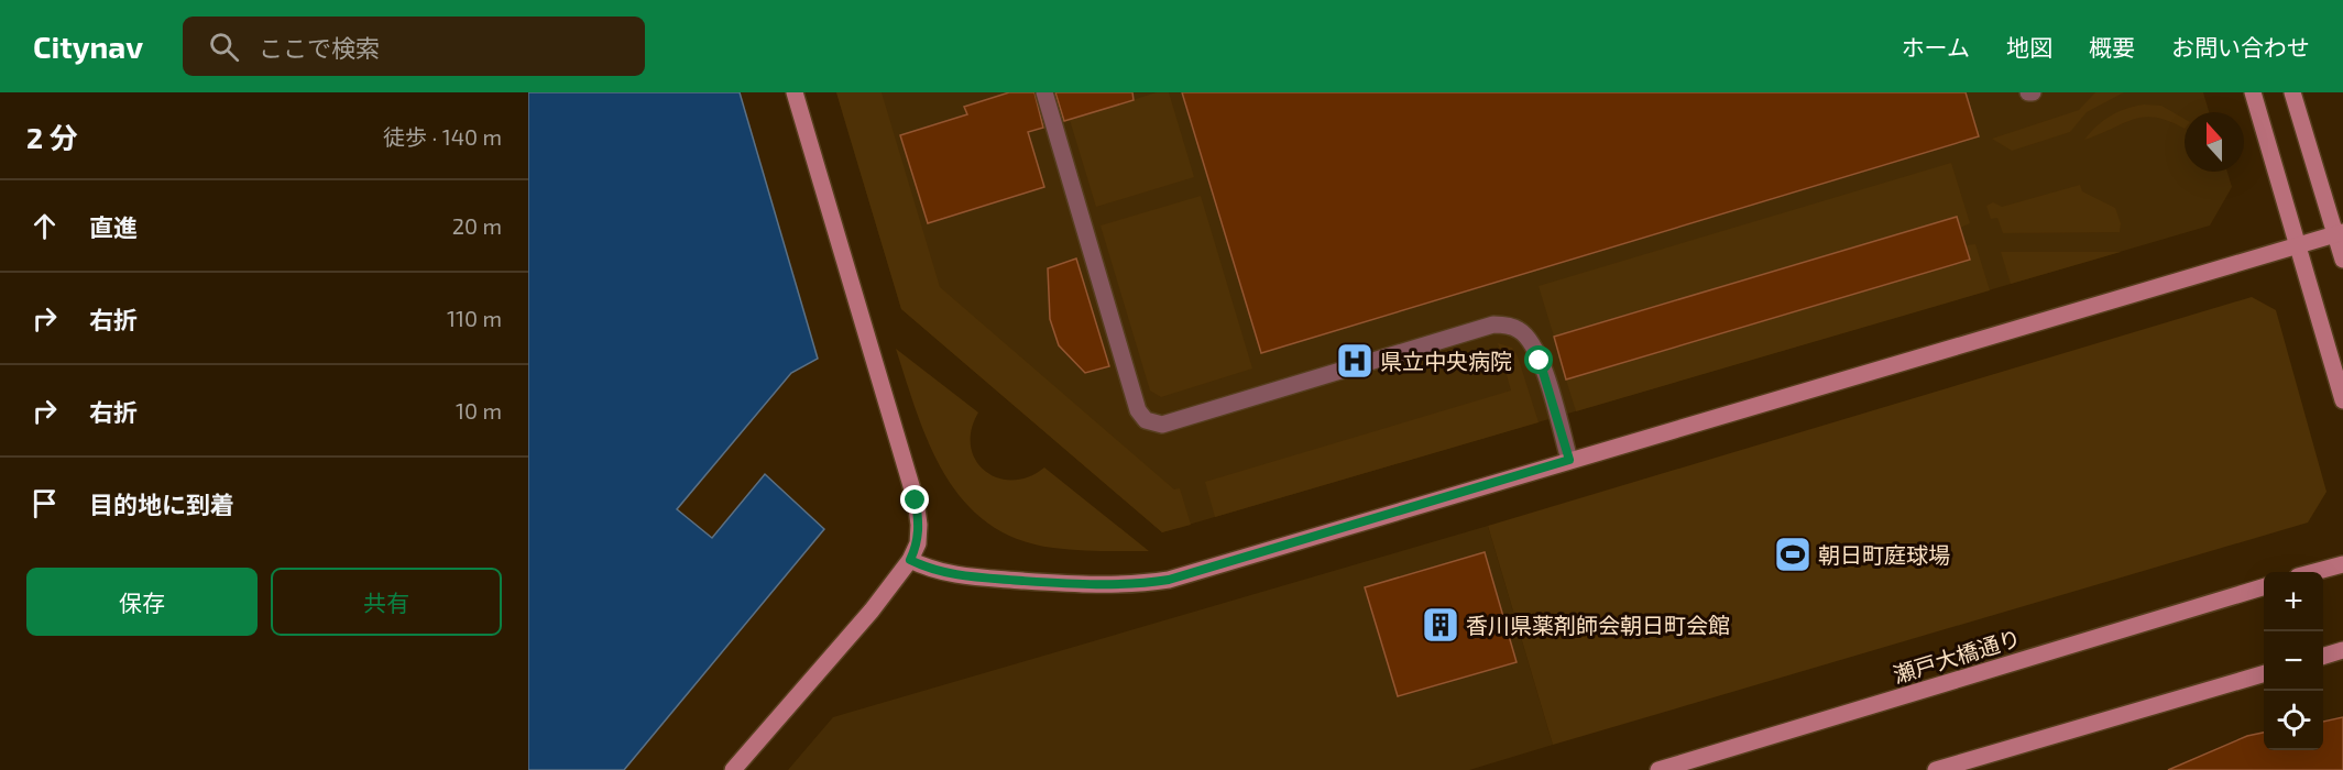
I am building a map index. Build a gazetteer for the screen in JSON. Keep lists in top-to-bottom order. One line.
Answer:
{"streets":{"street":["瀬戸大橋通り"]},"places":{"hospital":["県立中央病院"],"sports":["朝日町庭球場"],"building":["香川県薬剤師会朝日町会館"]},"north":"top","page":{"header":"Citynav","search":"ここで検索","nav":["ホーム","地図","概要","お問い合わせ"],"heading":["2 分","徒歩 · 140 m"],"list":[["直進","20 m"],["右折","110 m"],["右折","10 m"],"目的地に到着"],"buttons":["保存","共有"],"map_buttons":["+","−"]}}
